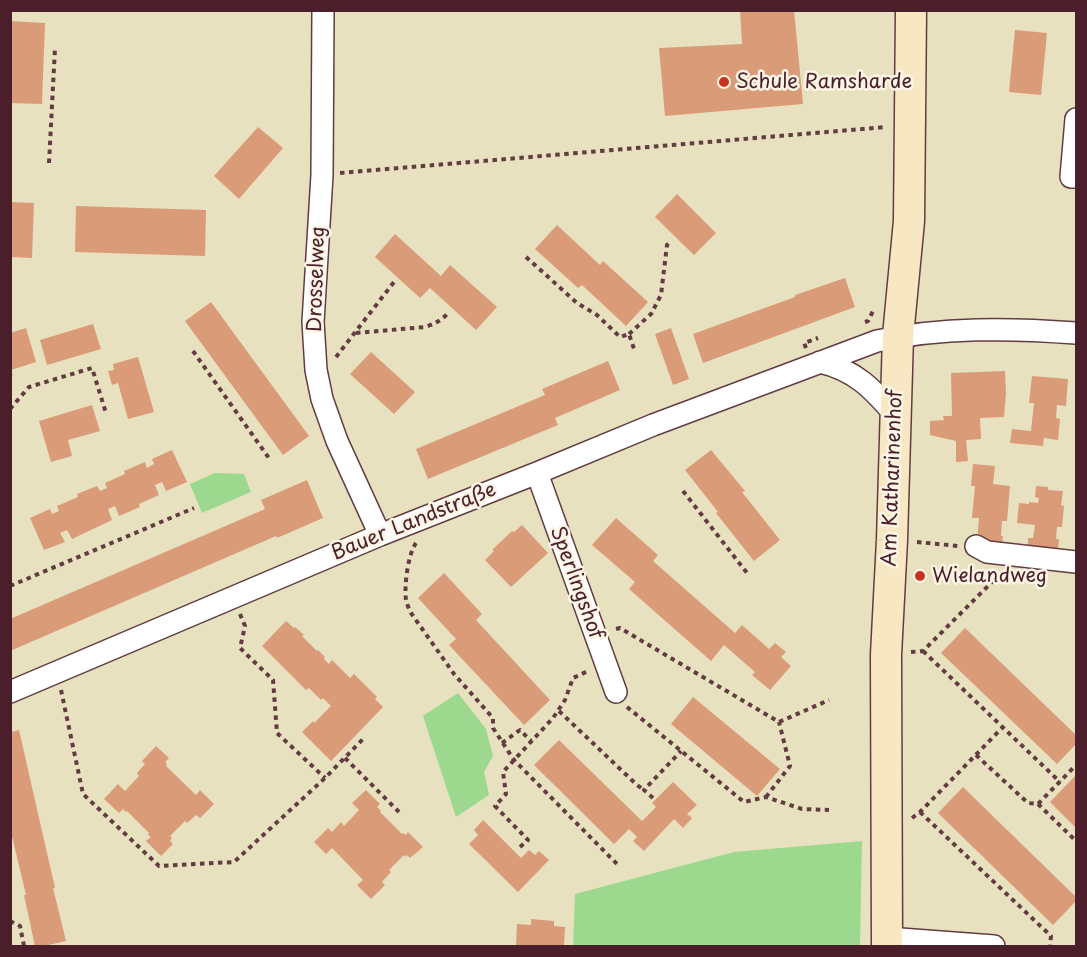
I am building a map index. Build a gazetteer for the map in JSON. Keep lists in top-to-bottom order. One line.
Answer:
{"streets":{"street":["Drosselweg","Am Katharinenhof","Bauer Landstraße","Sperlingshof"]},"crossings":[["Drosselweg","Bauer Landstraße"],["Am Katharinenhof","Bauer Landstraße"],["Bauer Landstraße","Sperlingshof"]],"places":["Schule Ramsharde","Wielandweg"]}
